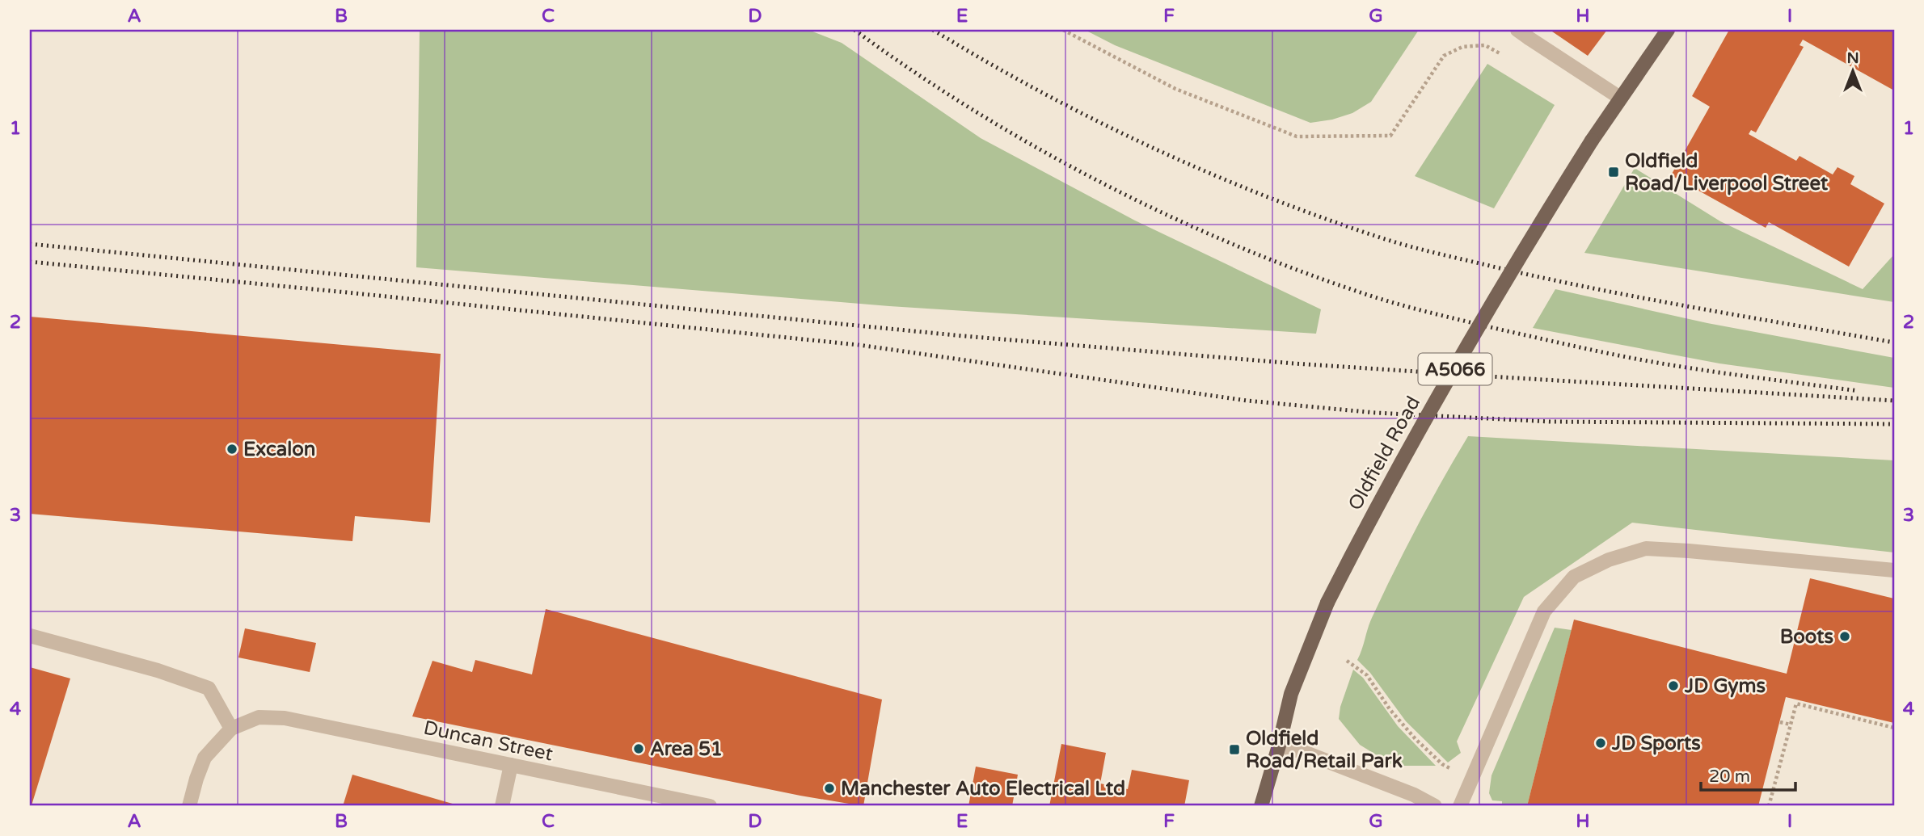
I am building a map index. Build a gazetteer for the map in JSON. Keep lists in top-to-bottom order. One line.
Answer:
{"streets":{"main road":["A5066","Oldfield Road"],"street":["Duncan Street"]},"places":{"transit":["Oldfield Road/Liverpool Street","Oldfield Road/Retail Park"],"other":["Excalon","Boots","JD Gyms","JD Sports","Area 51","Manchester Auto Electrical Ltd"]},"scale_bar":"20 m","north":"top","grid":{"columns":["A","B","C","D","E","F","G","H","I"],"rows":["1","2","3","4"]}}
